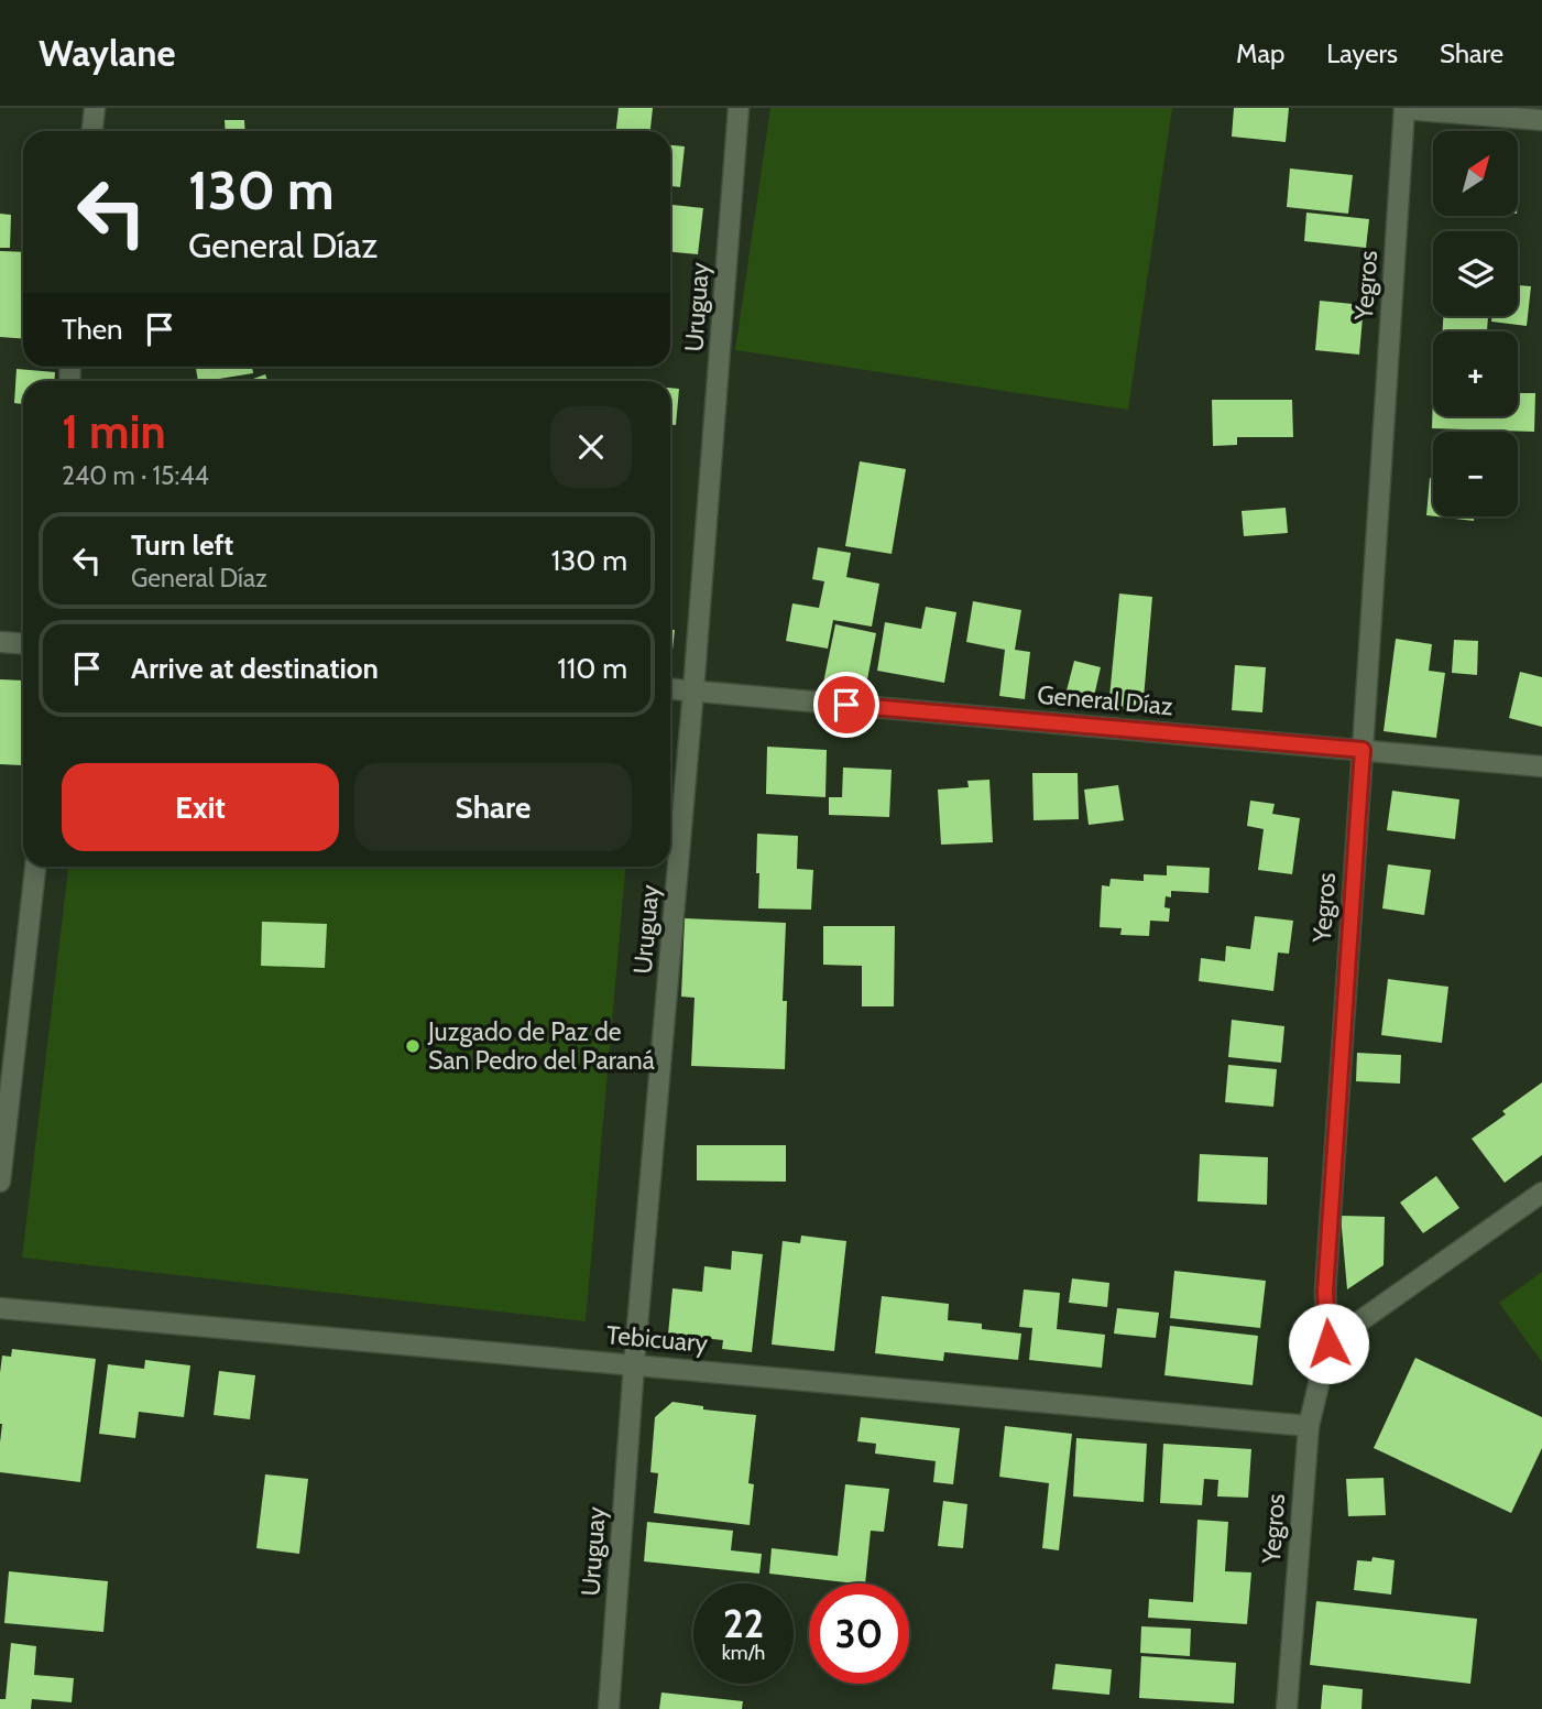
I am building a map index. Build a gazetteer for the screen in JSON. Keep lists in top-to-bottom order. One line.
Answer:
{"streets":{"street":["Yegros","Uruguay","General Díaz","Tebicuary"]},"crossings":[["Yegros","General Díaz"],["Yegros","Tebicuary"],["Uruguay","General Díaz"],["Uruguay","Tebicuary"]],"places":["Juzgado de Paz de San Pedro del Paraná"],"north":"top right","page":{"header":"Waylane","nav":["Map","Layers","Share"],"map_buttons":["+","−"],"turn":["130 m","General Díaz"],"then":"Then","heading":["1 min","240 m · 15:44"],"list":[{"name":"Turn left","note":"General Díaz","value":"130 m"},{"name":"Arrive at destination","value":"110 m"}],"buttons":["Exit","Share"],"speed":"22 km/h","limit":"30"}}
